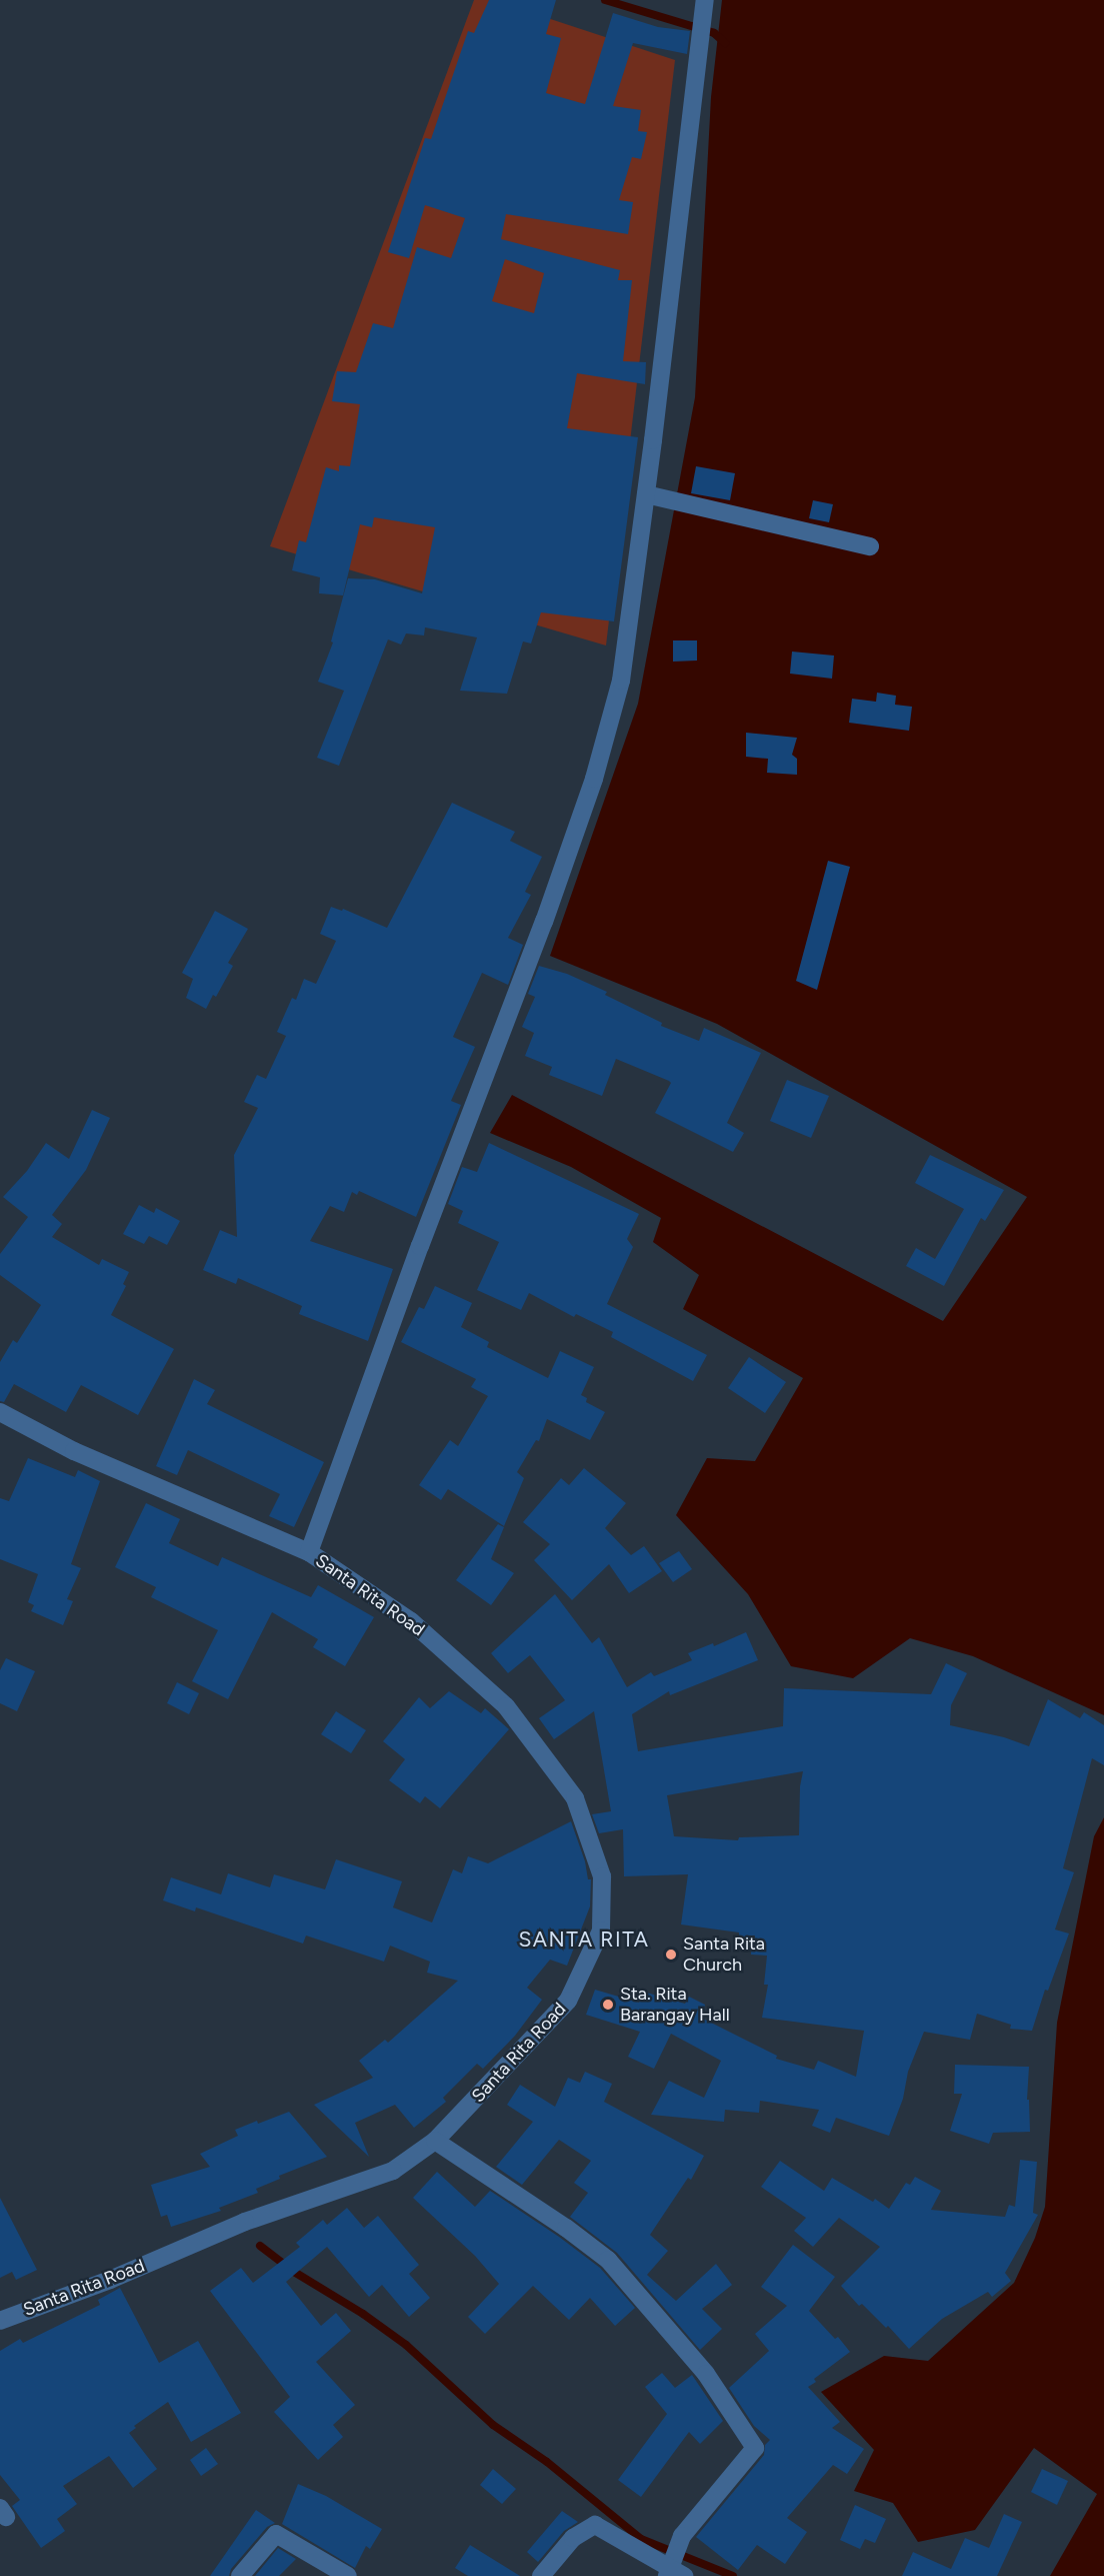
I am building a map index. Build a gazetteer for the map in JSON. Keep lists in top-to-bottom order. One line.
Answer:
{"streets":{"street":["Santa Rita Road"]},"districts":["SANTA RITA"],"places":["Santa Rita Church","Sta. Rita Barangay Hall"]}
